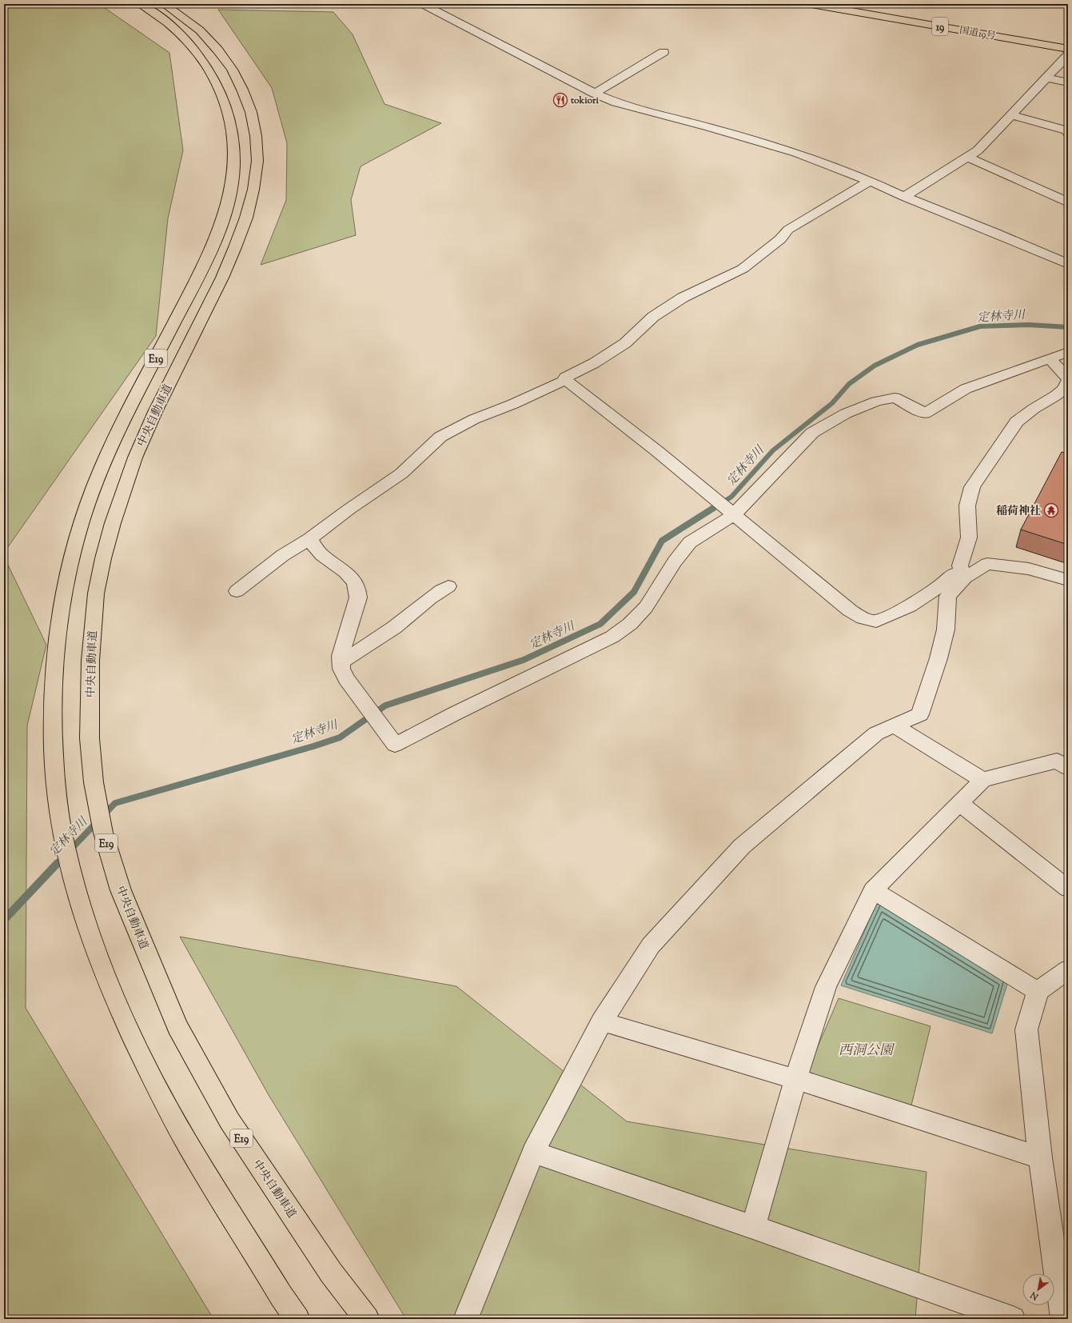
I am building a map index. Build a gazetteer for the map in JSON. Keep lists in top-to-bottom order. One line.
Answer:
{"streets":{"highway":["19","国道19号","E19","中央自動車道"]},"water":["定林寺川"],"parks":["西洞公園"],"places":{"restaurant":["tokiori"],"temple":["稲荷神社"]},"north":"bottom left"}
